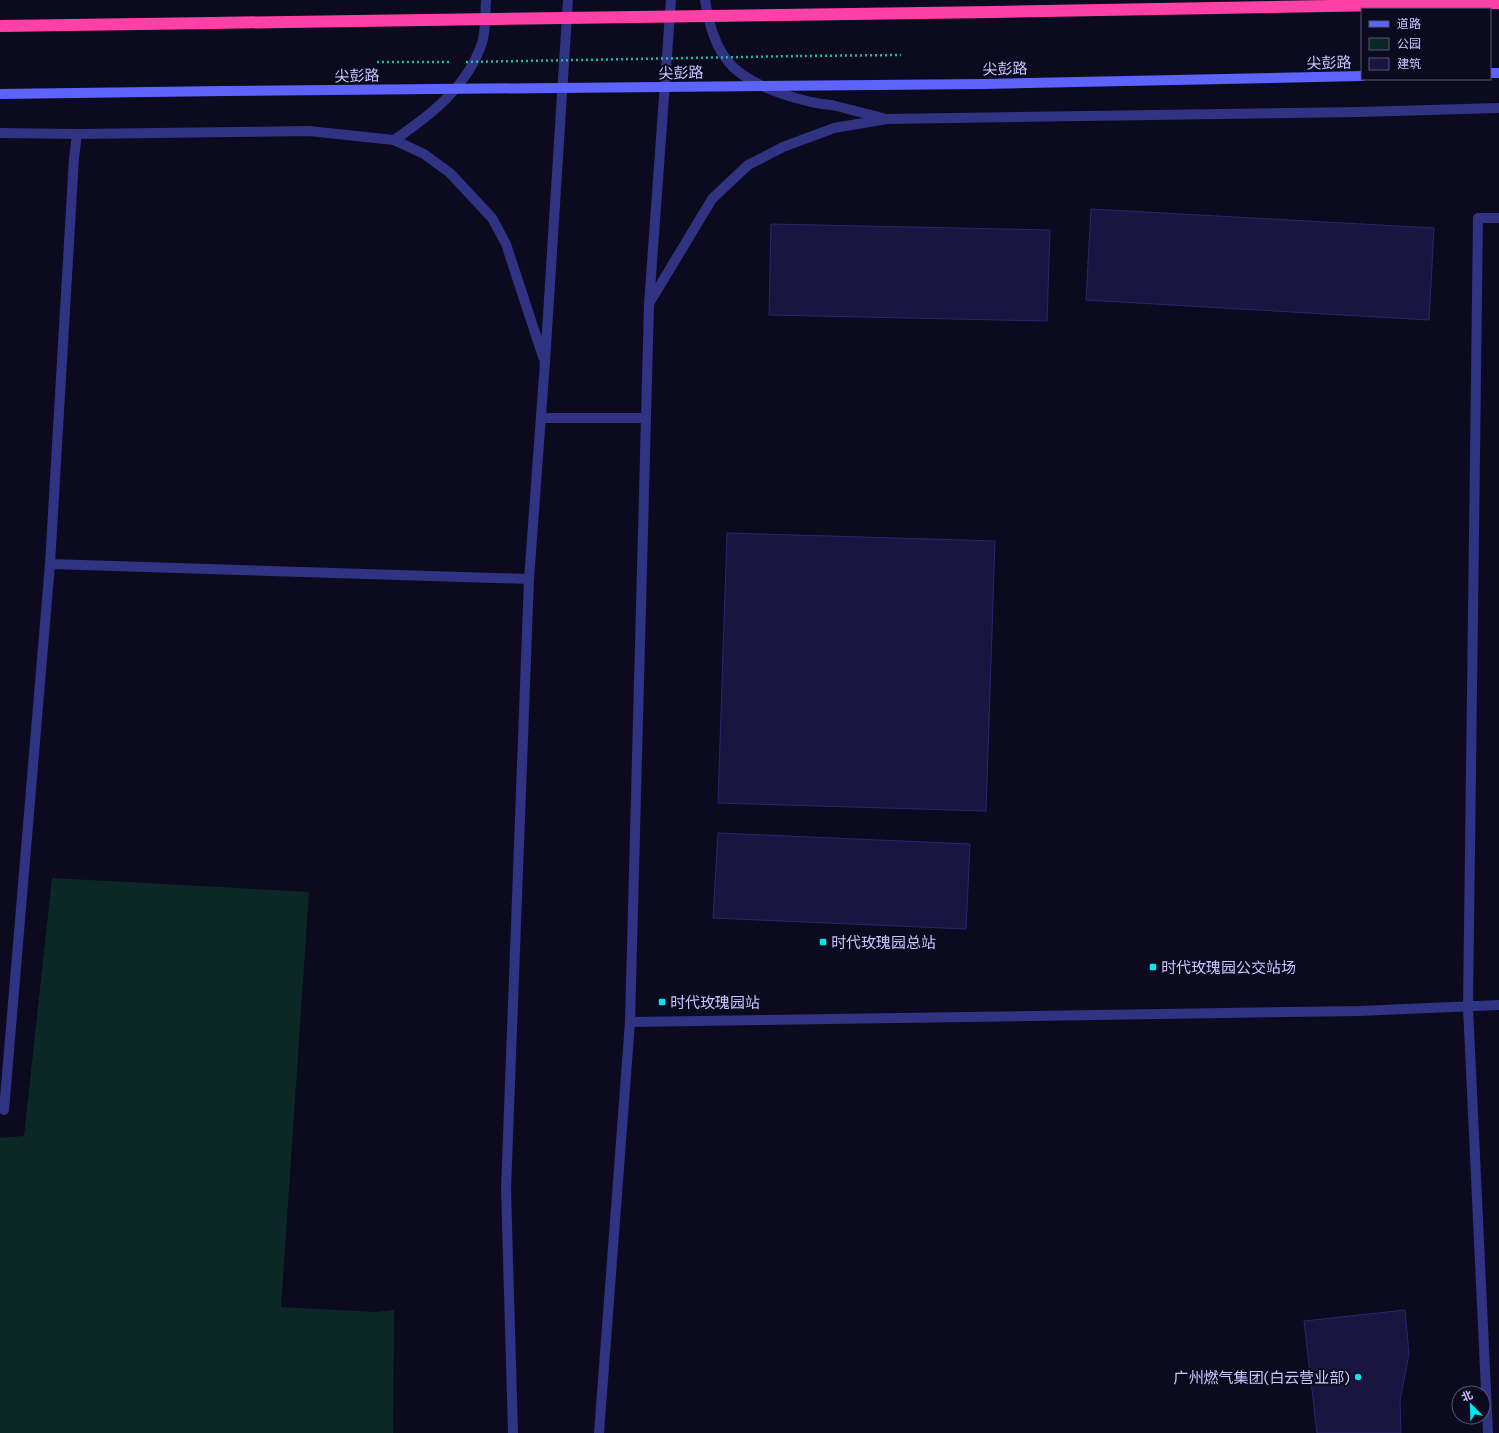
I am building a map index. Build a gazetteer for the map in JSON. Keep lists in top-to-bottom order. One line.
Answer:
{"streets":{"main road":["尖彭路"]},"places":{"transit":["时代玫瑰园总站","时代玫瑰园公交站场","时代玫瑰园站"],"other":["广州燃气集团(白云营业部)"]},"legend":["道路","公园","建筑"],"north":"top left"}
